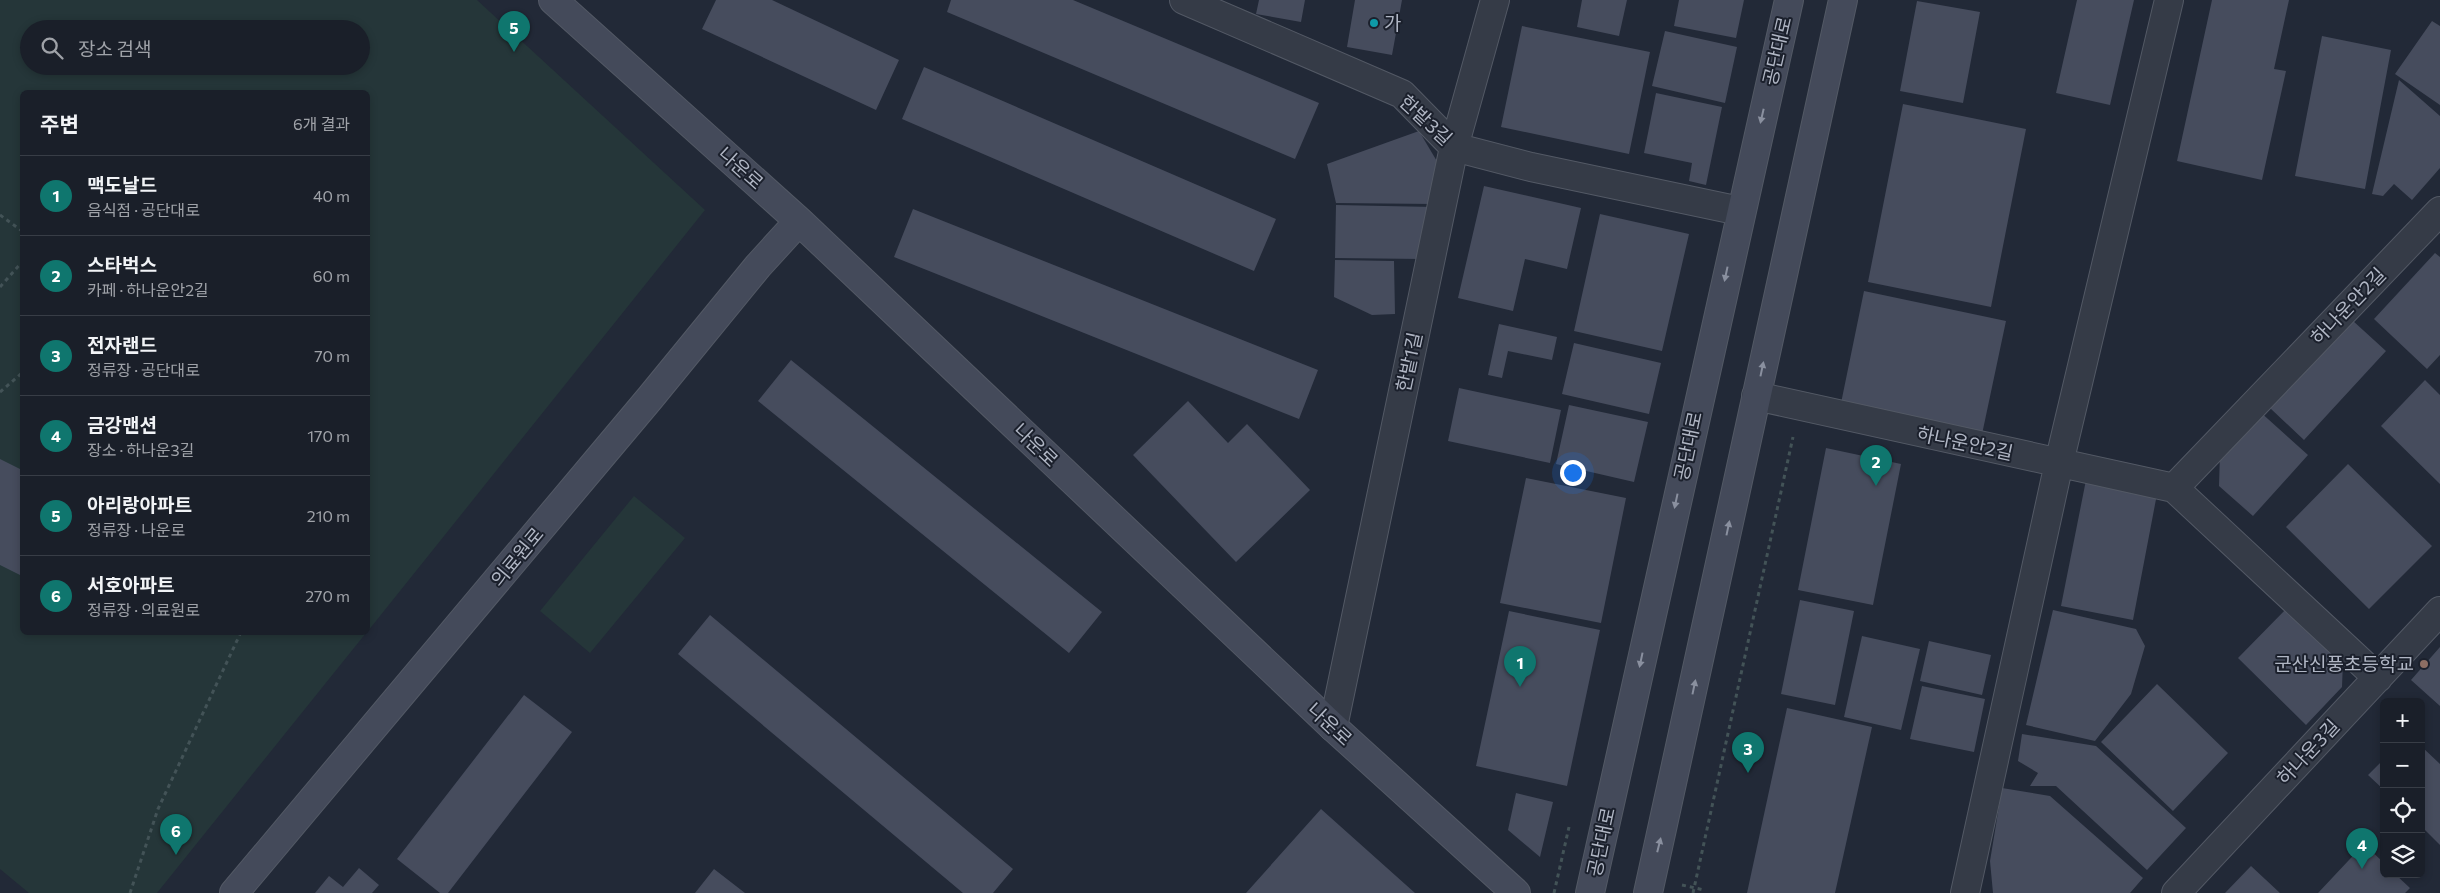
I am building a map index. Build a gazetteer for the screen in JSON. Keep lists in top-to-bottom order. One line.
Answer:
{"streets":{"street":["공단대로","한밭3길","나운로","하나운안2길","한밭1길","의료원로","하나운3길"]},"crossings":[["공단대로","한밭3길"],["한밭3길","한밭1길"],["나운로","한밭1길"],["나운로","의료원로"]],"places":["가","군산신풍초등학교"],"page":{"pins":["5","2","1","3","6","4"],"search":"장소 검색","heading":["주변","6개 결과"],"list":[{"mark":"1","name":"맥도날드","note":"음식점 · 공단대로","value":"40 m"},{"mark":"2","name":"스타벅스","note":"카페 · 하나운안2길","value":"60 m"},{"mark":"3","name":"전자랜드","note":"정류장 · 공단대로","value":"70 m"},{"mark":"4","name":"금강맨션","note":"장소 · 하나운3길","value":"170 m"},{"mark":"5","name":"아리랑아파트","note":"정류장 · 나운로","value":"210 m"},{"mark":"6","name":"서호아파트","note":"정류장 · 의료원로","value":"270 m"}],"map_buttons":["+","−"]}}
